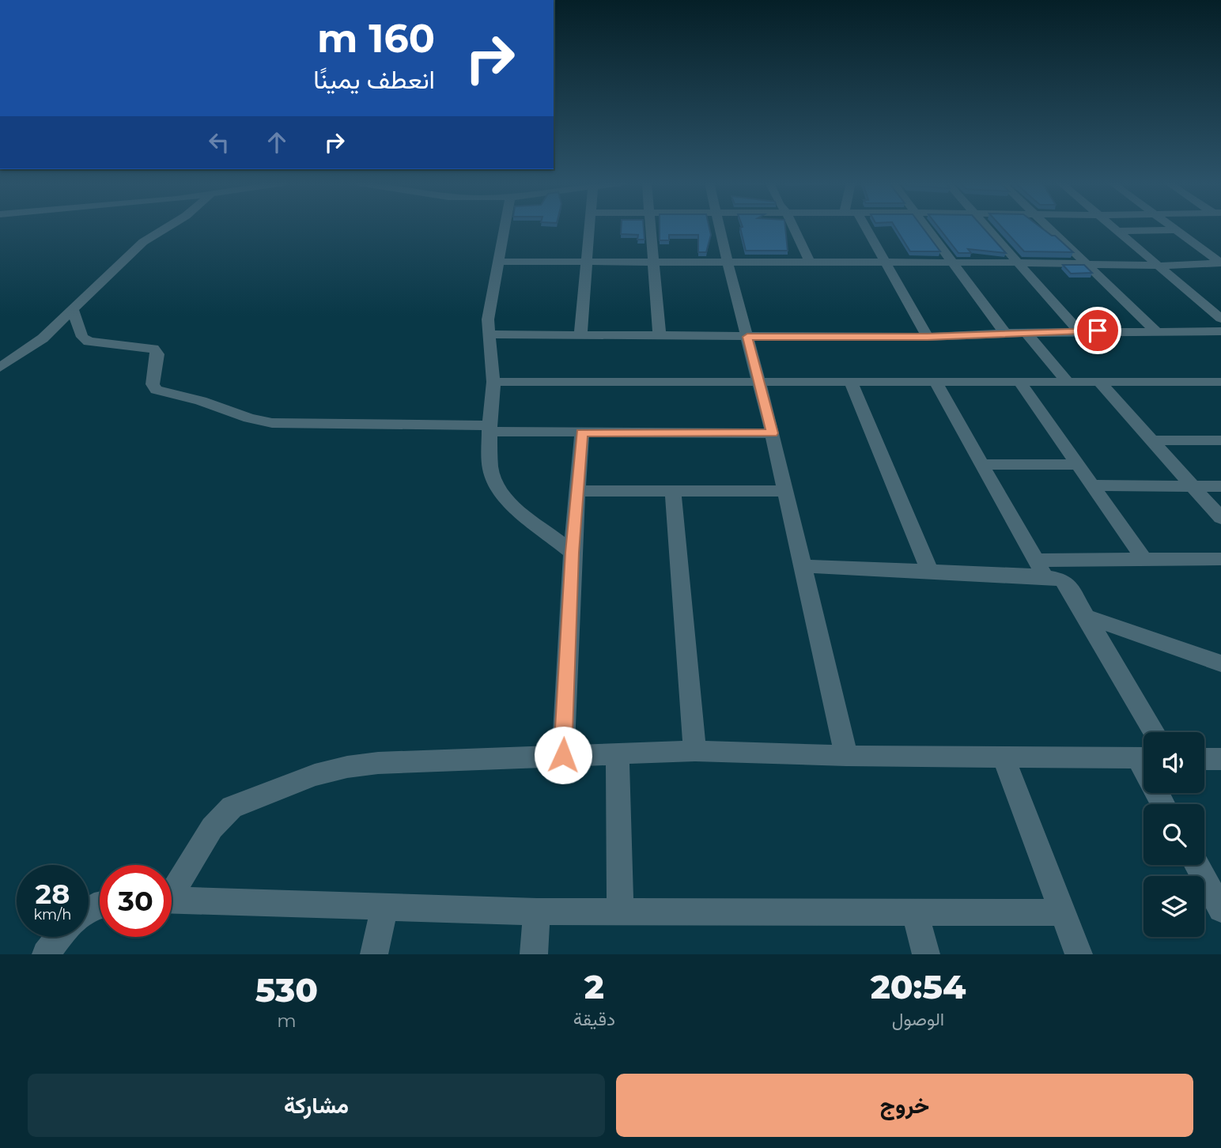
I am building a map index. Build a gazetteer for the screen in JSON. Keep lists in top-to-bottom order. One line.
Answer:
{"page":{"turn":["160 m","انعطف يمينًا"],"speed":"28 km/h","limit":"30","eta":["20:54","الوصول","2","دقيقة","530","m"],"buttons":["خروج","مشاركة"]}}
